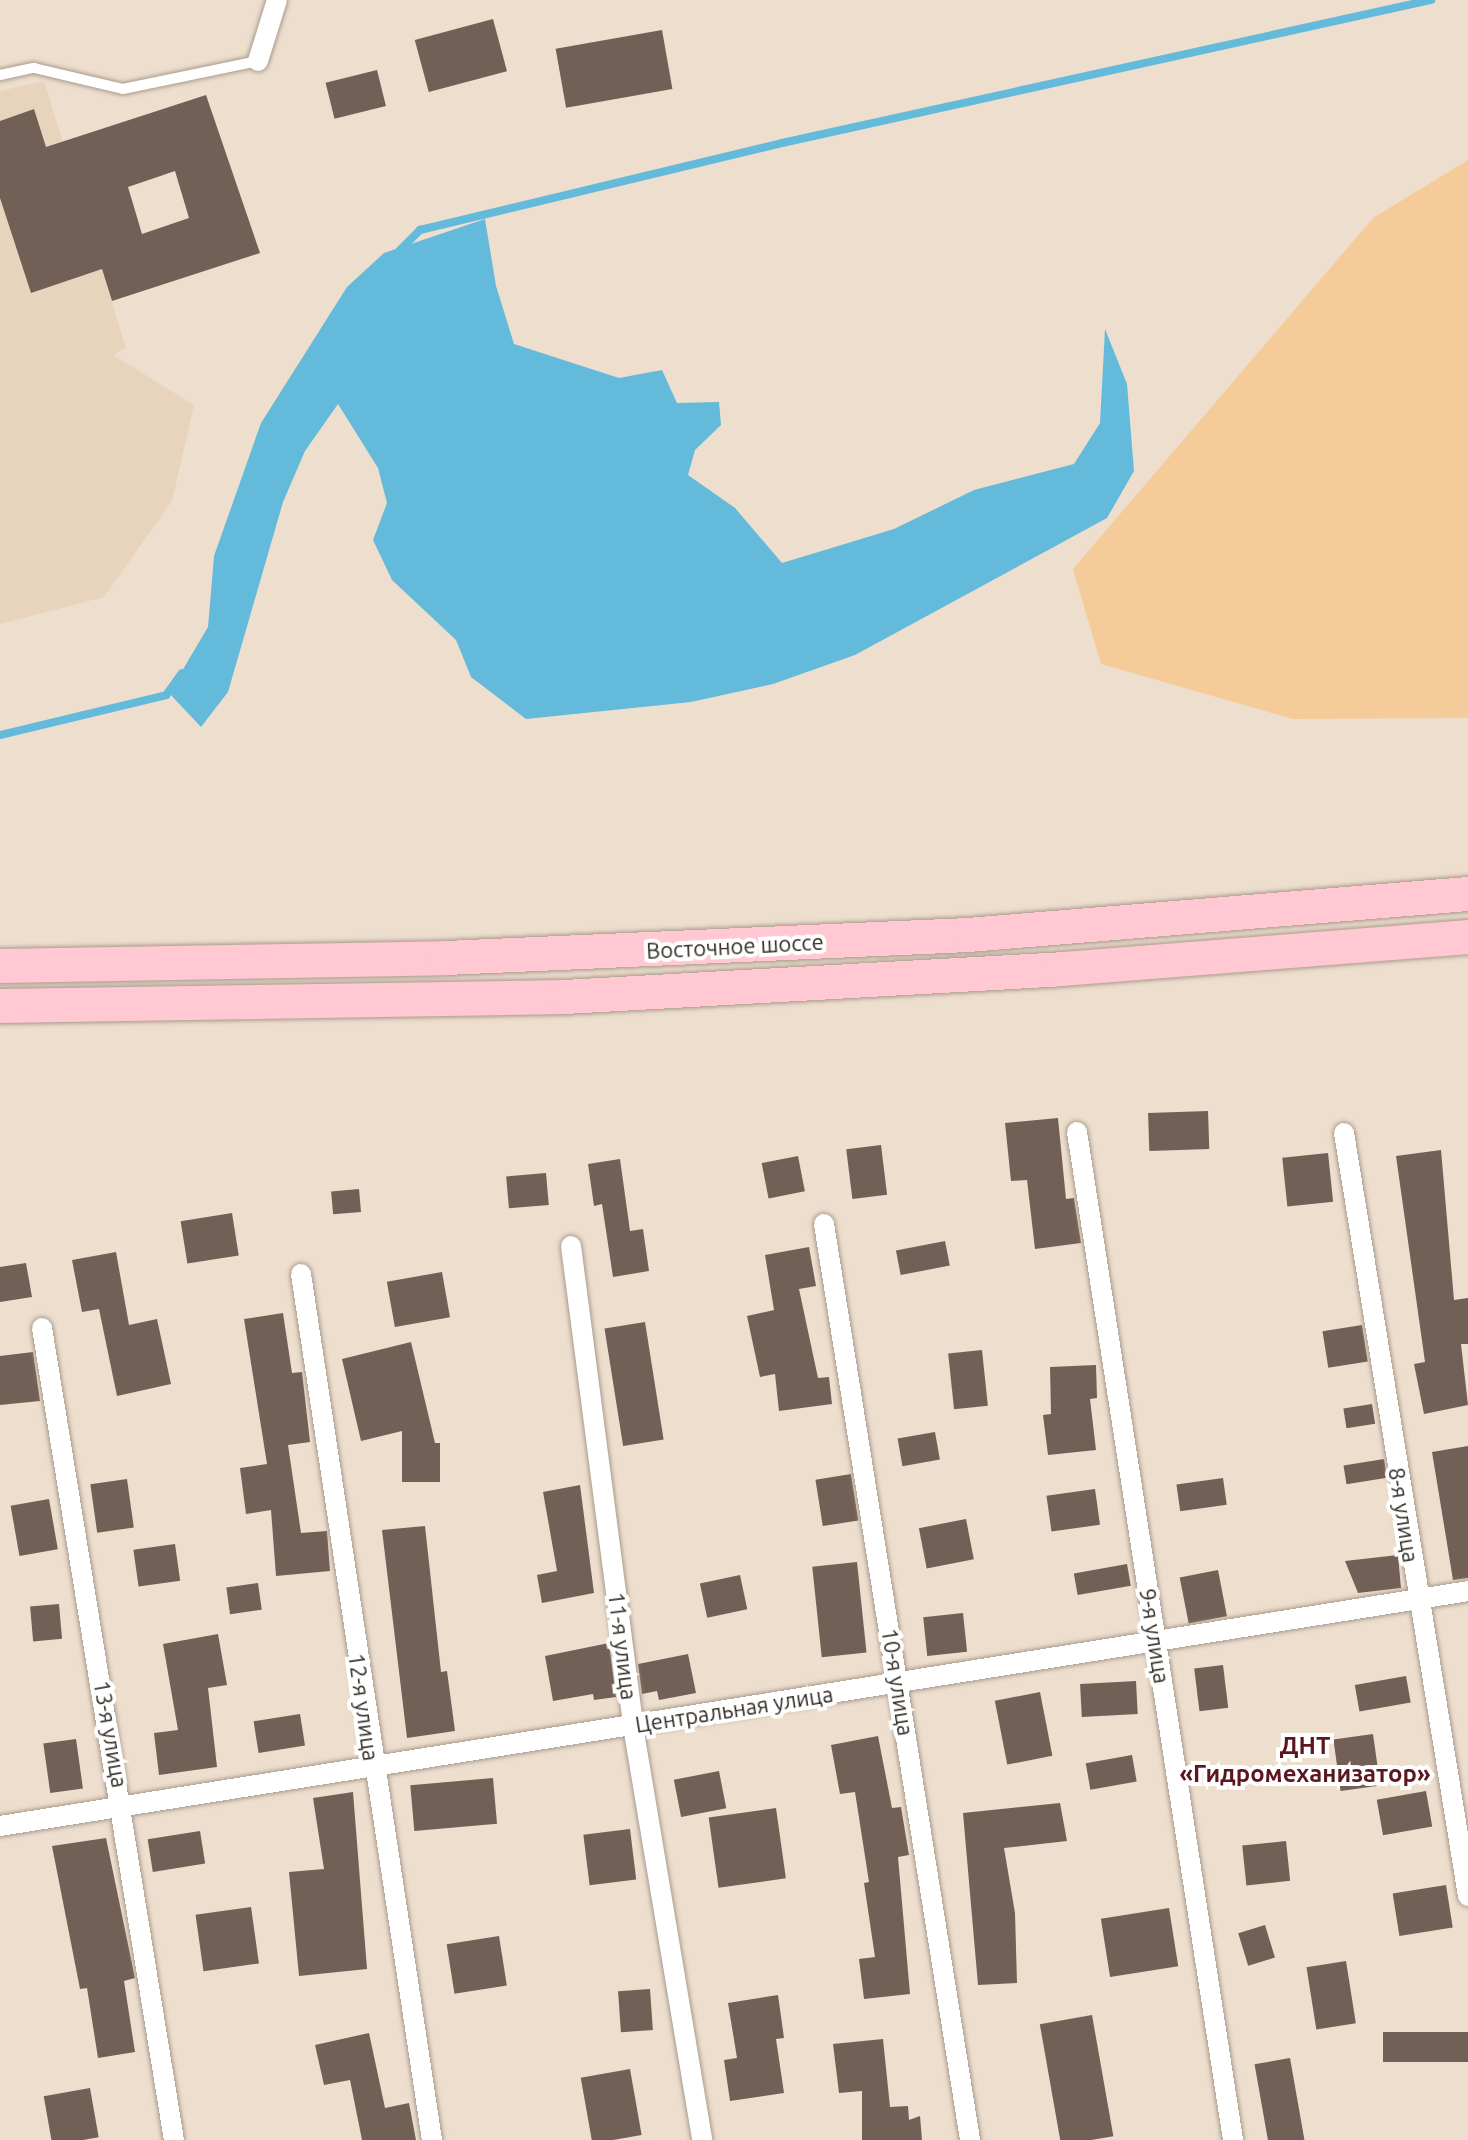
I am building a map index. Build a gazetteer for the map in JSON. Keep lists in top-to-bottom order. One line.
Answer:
{"streets":{"highway":["Восточное шоссе"],"street":["8-я улица","9-я улица","11-я улица","10-я улица","12-я улица","Центральная улица","13-я улица"]},"crossings":[["8-я улица","Центральная улица"],["9-я улица","Центральная улица"],["11-я улица","Центральная улица"],["10-я улица","Центральная улица"],["12-я улица","Центральная улица"],["Центральная улица","13-я улица"]],"districts":["ДНТ «Гидромеханизатор»"]}
